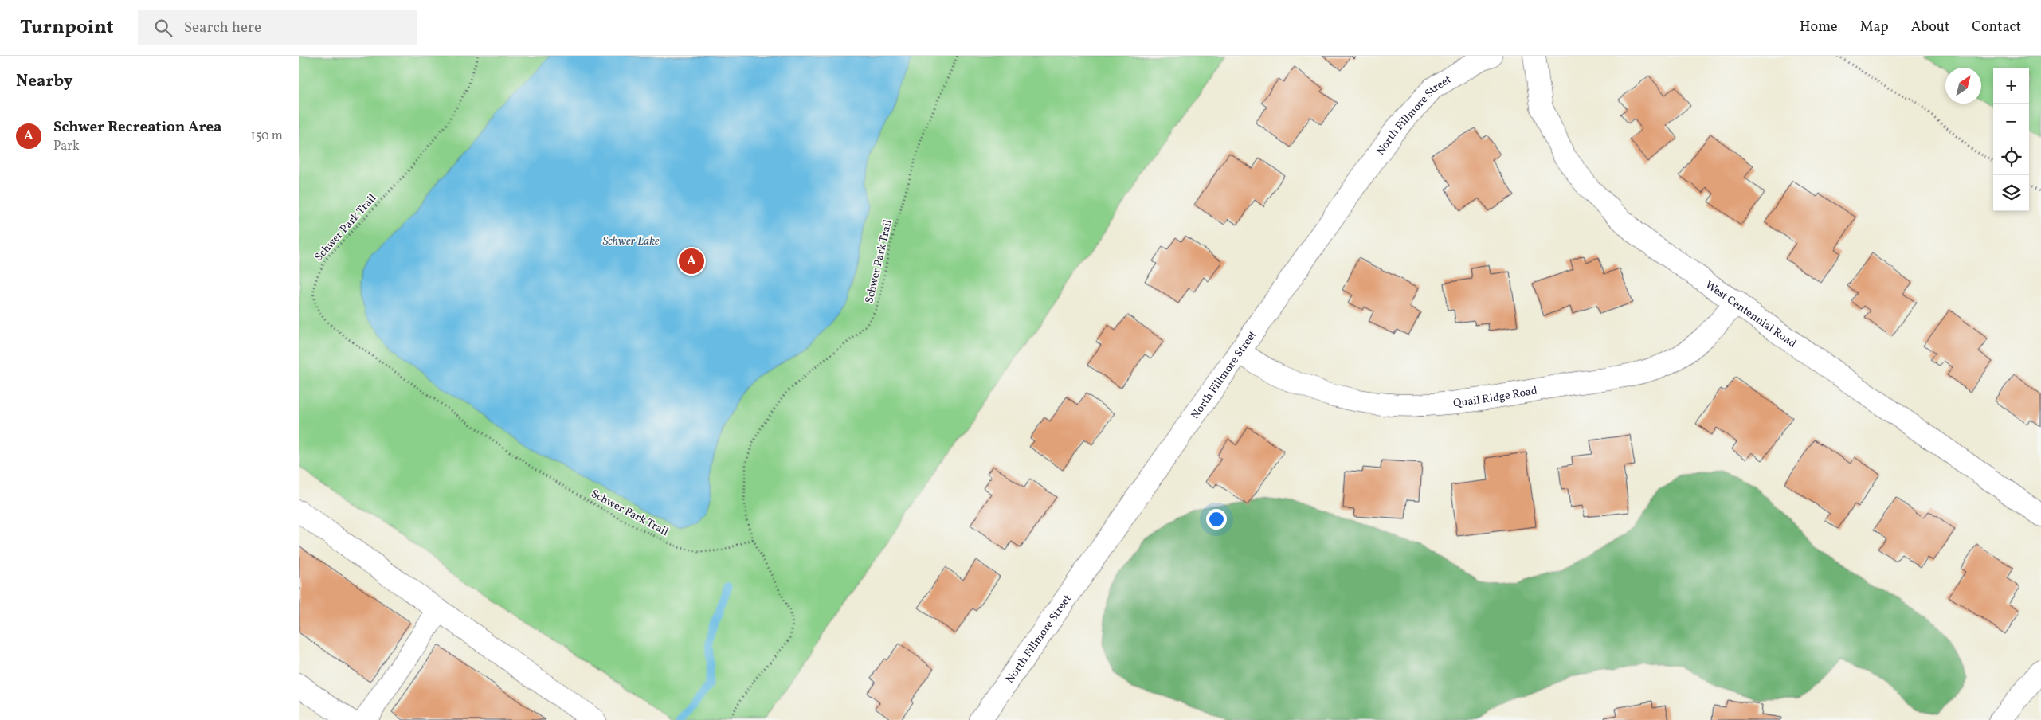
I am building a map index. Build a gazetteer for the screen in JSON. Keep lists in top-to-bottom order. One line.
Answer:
{"streets":{"street":["North Fillmore Street","West Centennial Road","Quail Ridge Road"],"path":["Schwer Park Trail"]},"crossings":[["North Fillmore Street","Quail Ridge Road"],["West Centennial Road","Quail Ridge Road"]],"water":["Schwer Lake"],"north":"top right","page":{"header":"Turnpoint","search":"Search here","nav":["Home","Map","About","Contact"],"heading":"Nearby","map_buttons":["+","−"],"list":[{"mark":"A","name":"Schwer Recreation Area","note":"Park","value":"150 m"}],"pins":"A"}}
